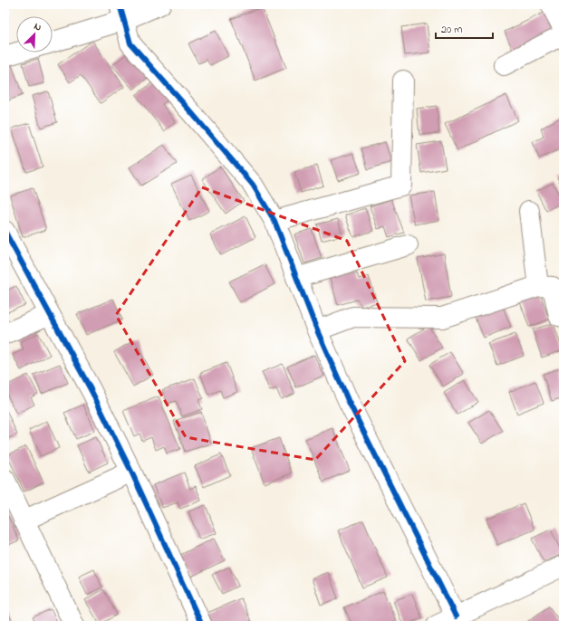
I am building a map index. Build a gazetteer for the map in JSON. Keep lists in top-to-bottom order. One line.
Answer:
{"scale_bar":"20 m","north":"top right"}
